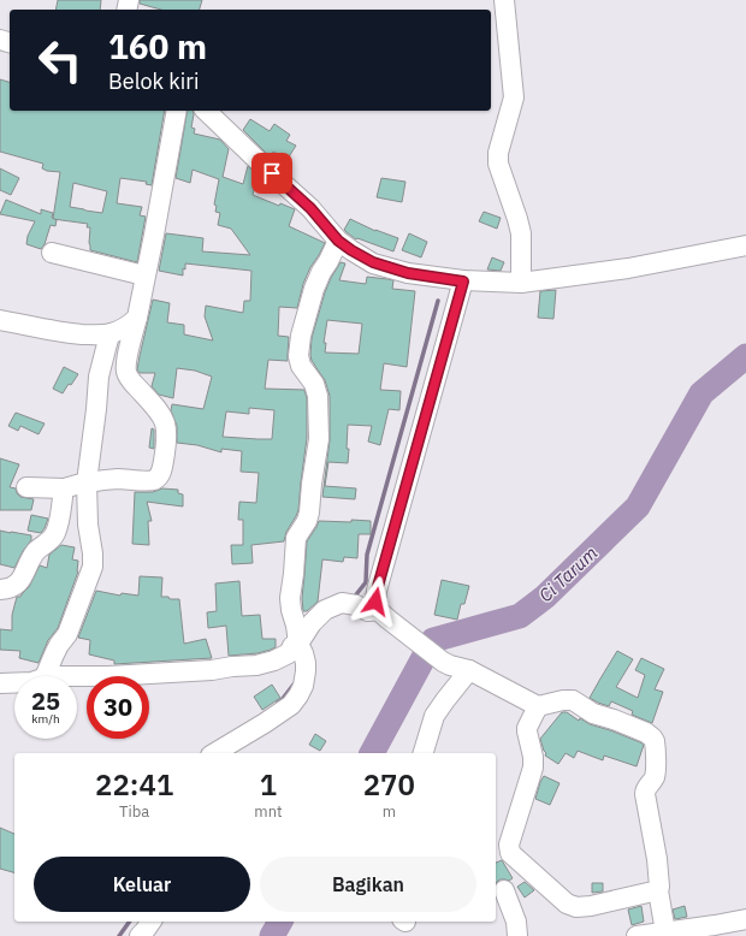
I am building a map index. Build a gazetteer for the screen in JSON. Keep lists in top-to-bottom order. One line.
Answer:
{"water":["Ci Tarum"],"page":{"turn":["160 m","Belok kiri"],"speed":"25 km/h","limit":"30","eta":["22:41","Tiba","1","mnt","270","m"],"buttons":["Keluar","Bagikan"]}}
